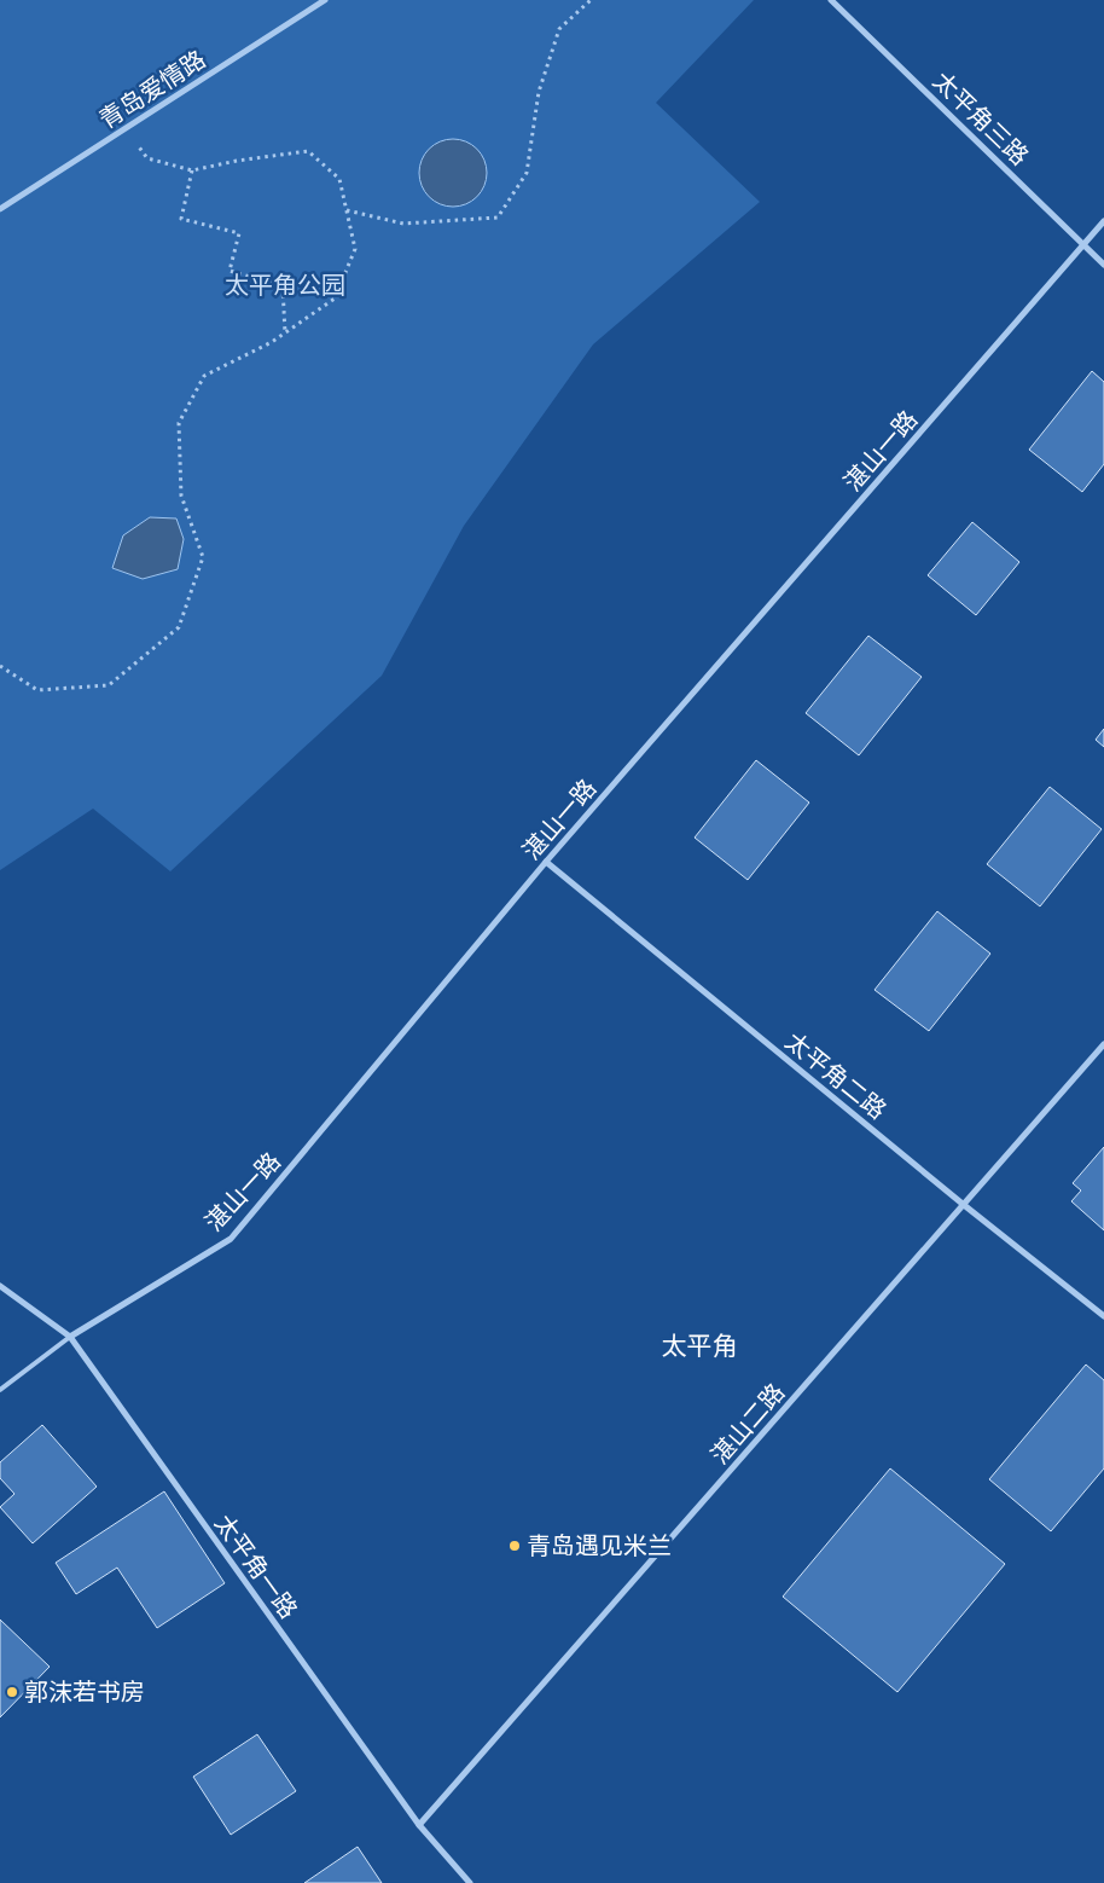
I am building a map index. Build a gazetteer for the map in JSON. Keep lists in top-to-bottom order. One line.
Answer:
{"streets":{"street":["青岛爱情路","太平角三路","湛山一路","太平角二路","湛山二路","太平角一路"]},"crossings":[["太平角三路","湛山一路"],["湛山一路","太平角二路"],["湛山一路","太平角一路"],["太平角二路","湛山二路"],["湛山二路","太平角一路"]],"districts":["太平角"],"parks":["太平角公园"],"places":["青岛遇见米兰","郭沫若书房"]}
